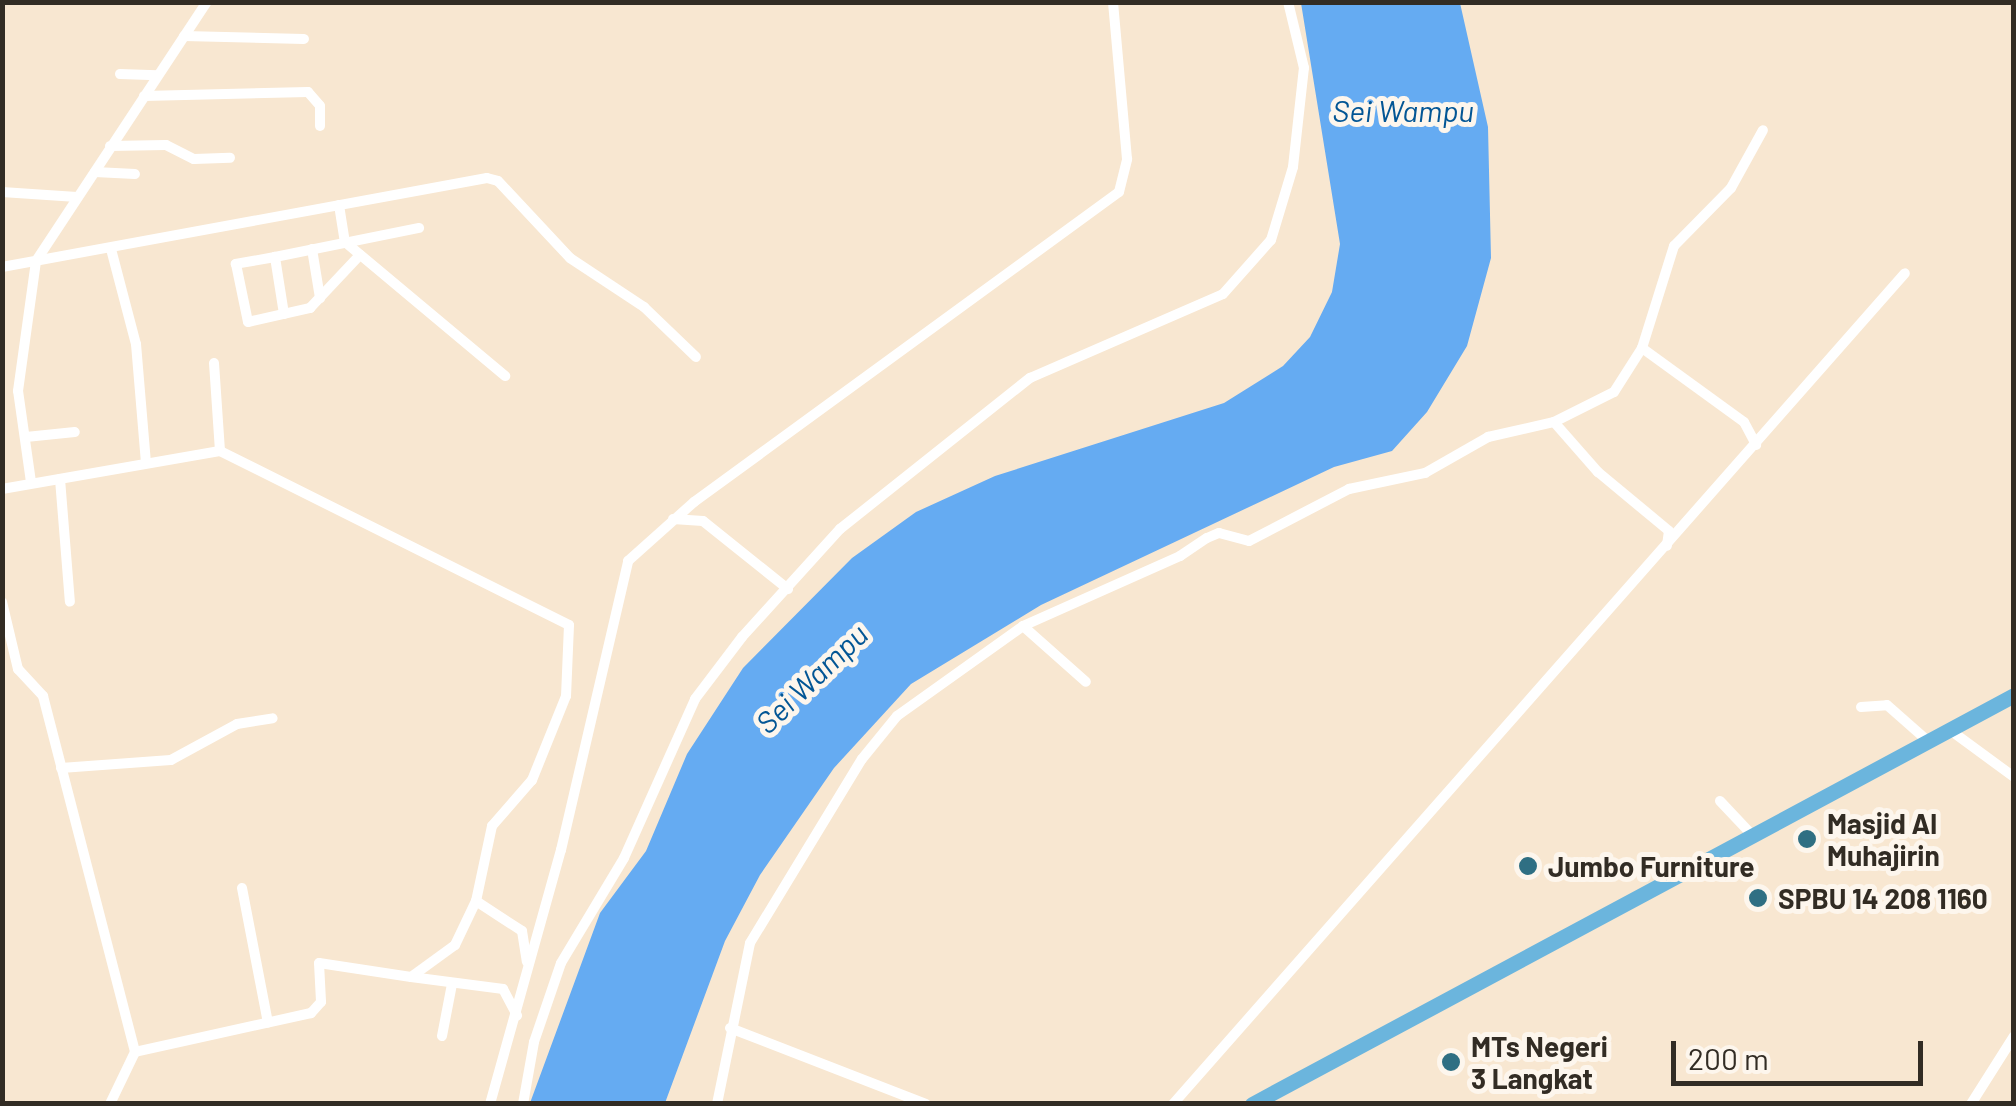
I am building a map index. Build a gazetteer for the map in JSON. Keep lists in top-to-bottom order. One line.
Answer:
{"water":["Sei Wampu"],"places":["Masjid Al Muhajirin","Jumbo Furniture","SPBU 14 208 1160","MTs Negeri 3 Langkat"],"scale_bar":"200 m"}
